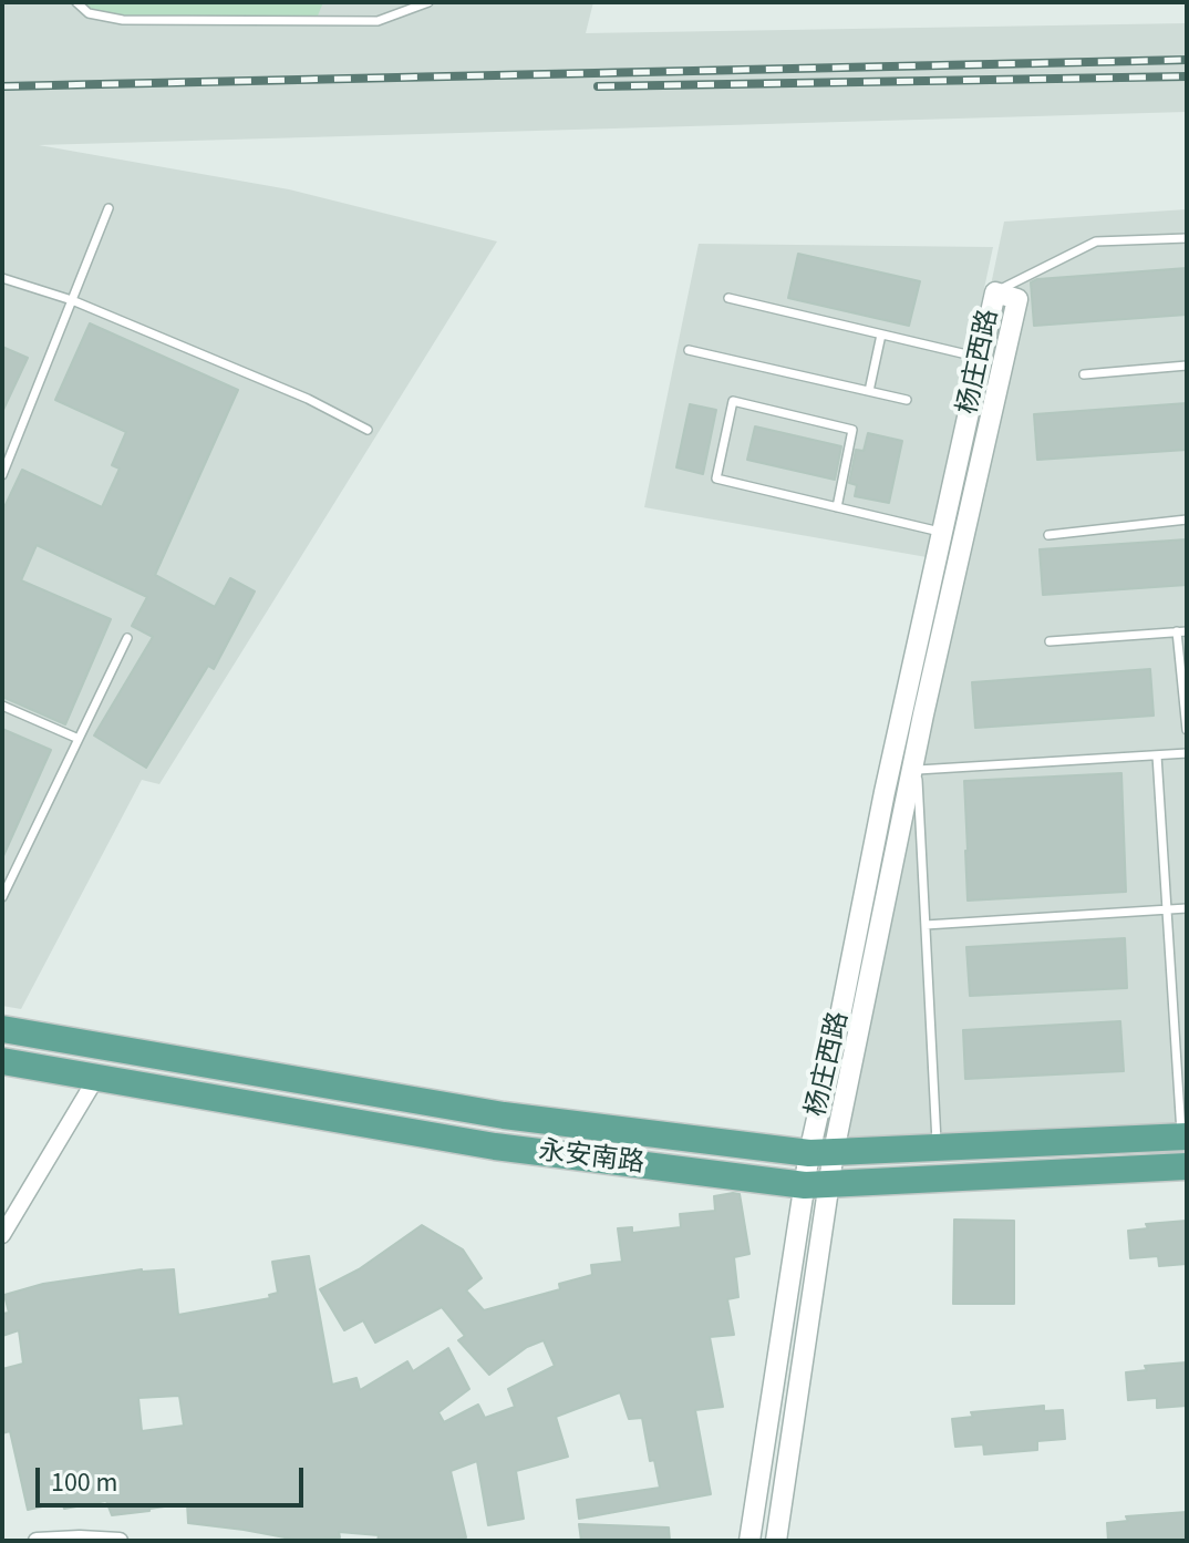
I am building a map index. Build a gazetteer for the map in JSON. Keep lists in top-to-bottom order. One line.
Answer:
{"streets":{"main road":["永安南路"],"street":["杨庄西路"]},"crossings":[["杨庄西路","永安南路"]],"scale_bar":"100 m"}
